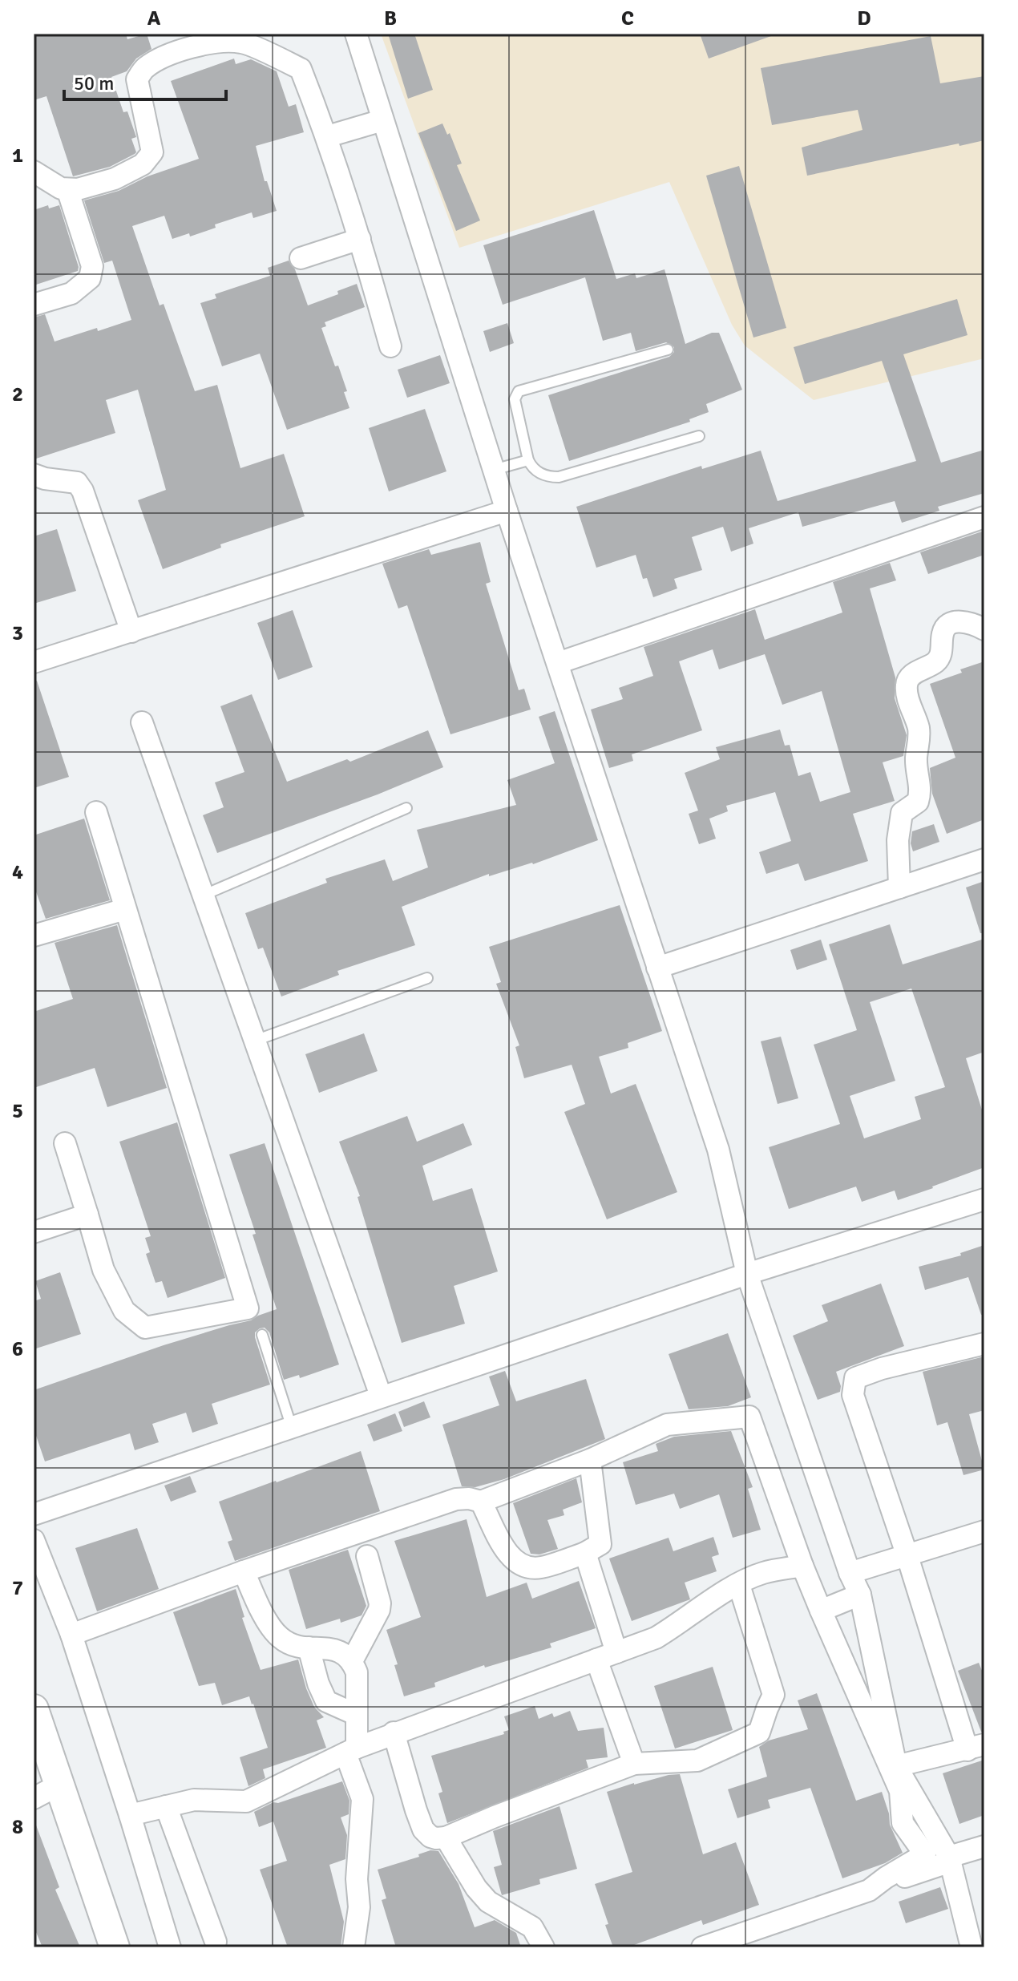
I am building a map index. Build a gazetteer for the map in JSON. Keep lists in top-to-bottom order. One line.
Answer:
{"scale_bar":"50 m","grid":{"columns":["A","B","C","D"],"rows":["1","2","3","4","5","6","7","8"]}}
